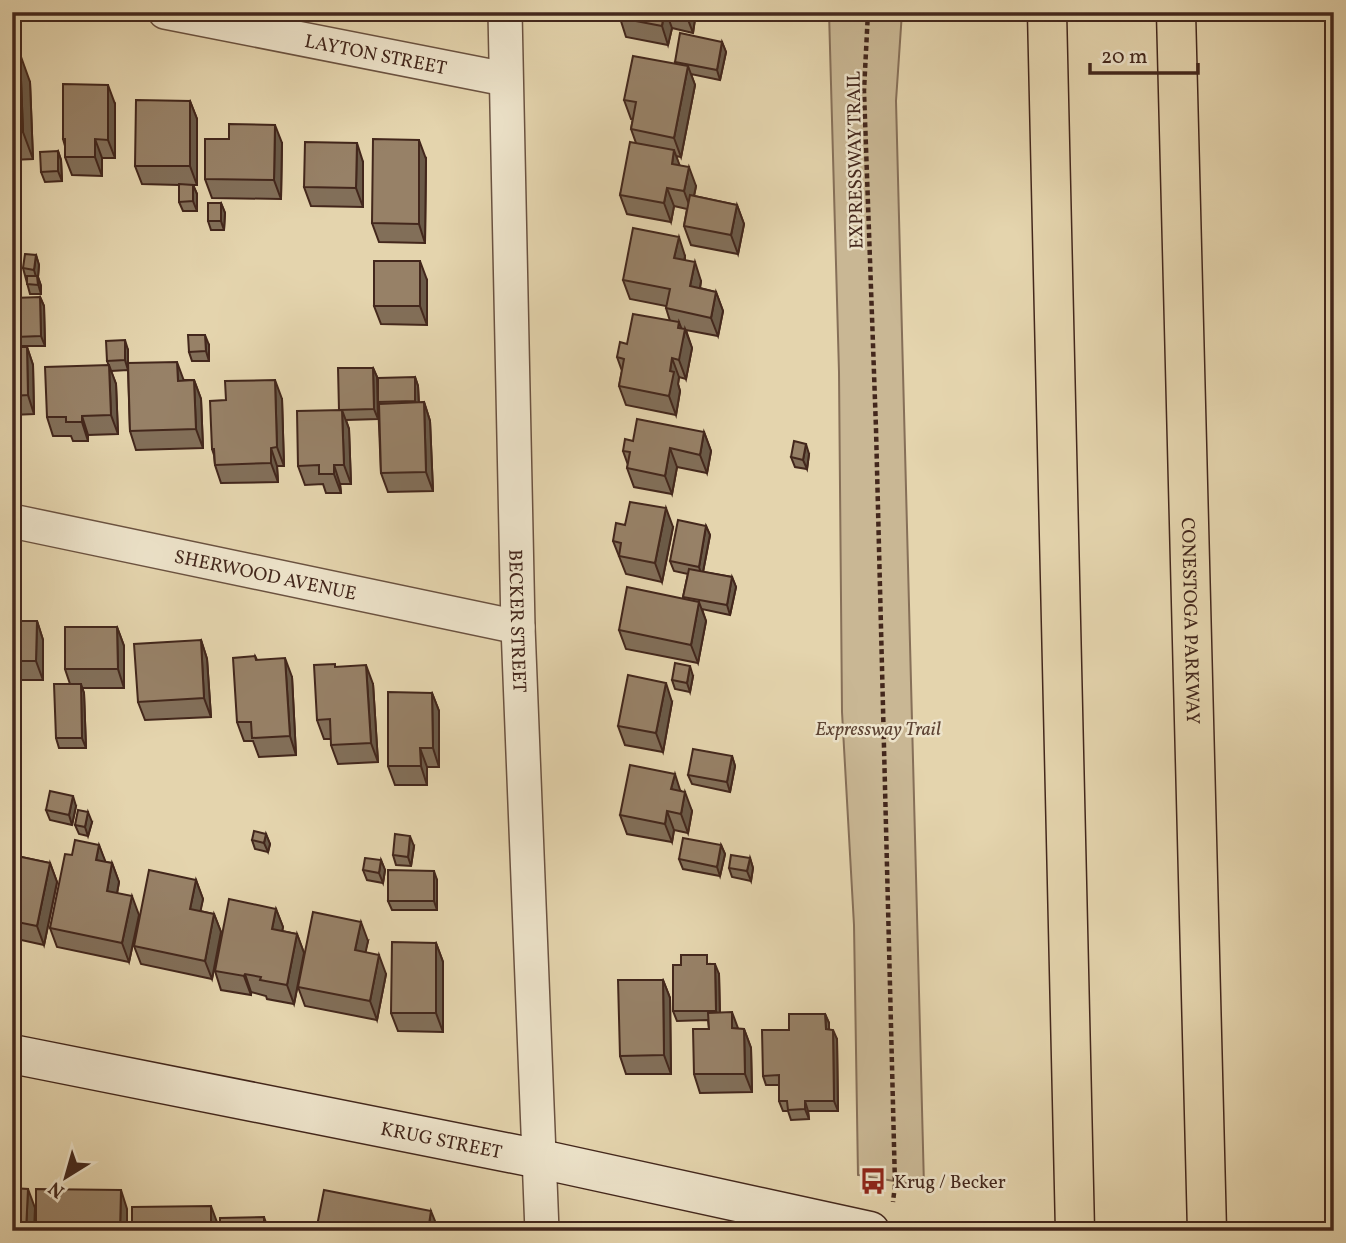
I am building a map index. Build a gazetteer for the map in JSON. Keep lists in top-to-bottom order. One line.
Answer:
{"streets":{"highway":["CONESTOGA PARKWAY"],"street":["LAYTON STREET","SHERWOOD AVENUE","BECKER STREET","KRUG STREET"],"path":["EXPRESSWAY TRAIL"]},"crossings":[["LAYTON STREET","BECKER STREET"],["EXPRESSWAY TRAIL","KRUG STREET"],["SHERWOOD AVENUE","BECKER STREET"],["BECKER STREET","KRUG STREET"]],"parks":["Expressway Trail"],"places":{"bus stop":["Krug / Becker"]},"scale_bar":"20 m","north":"bottom left"}
